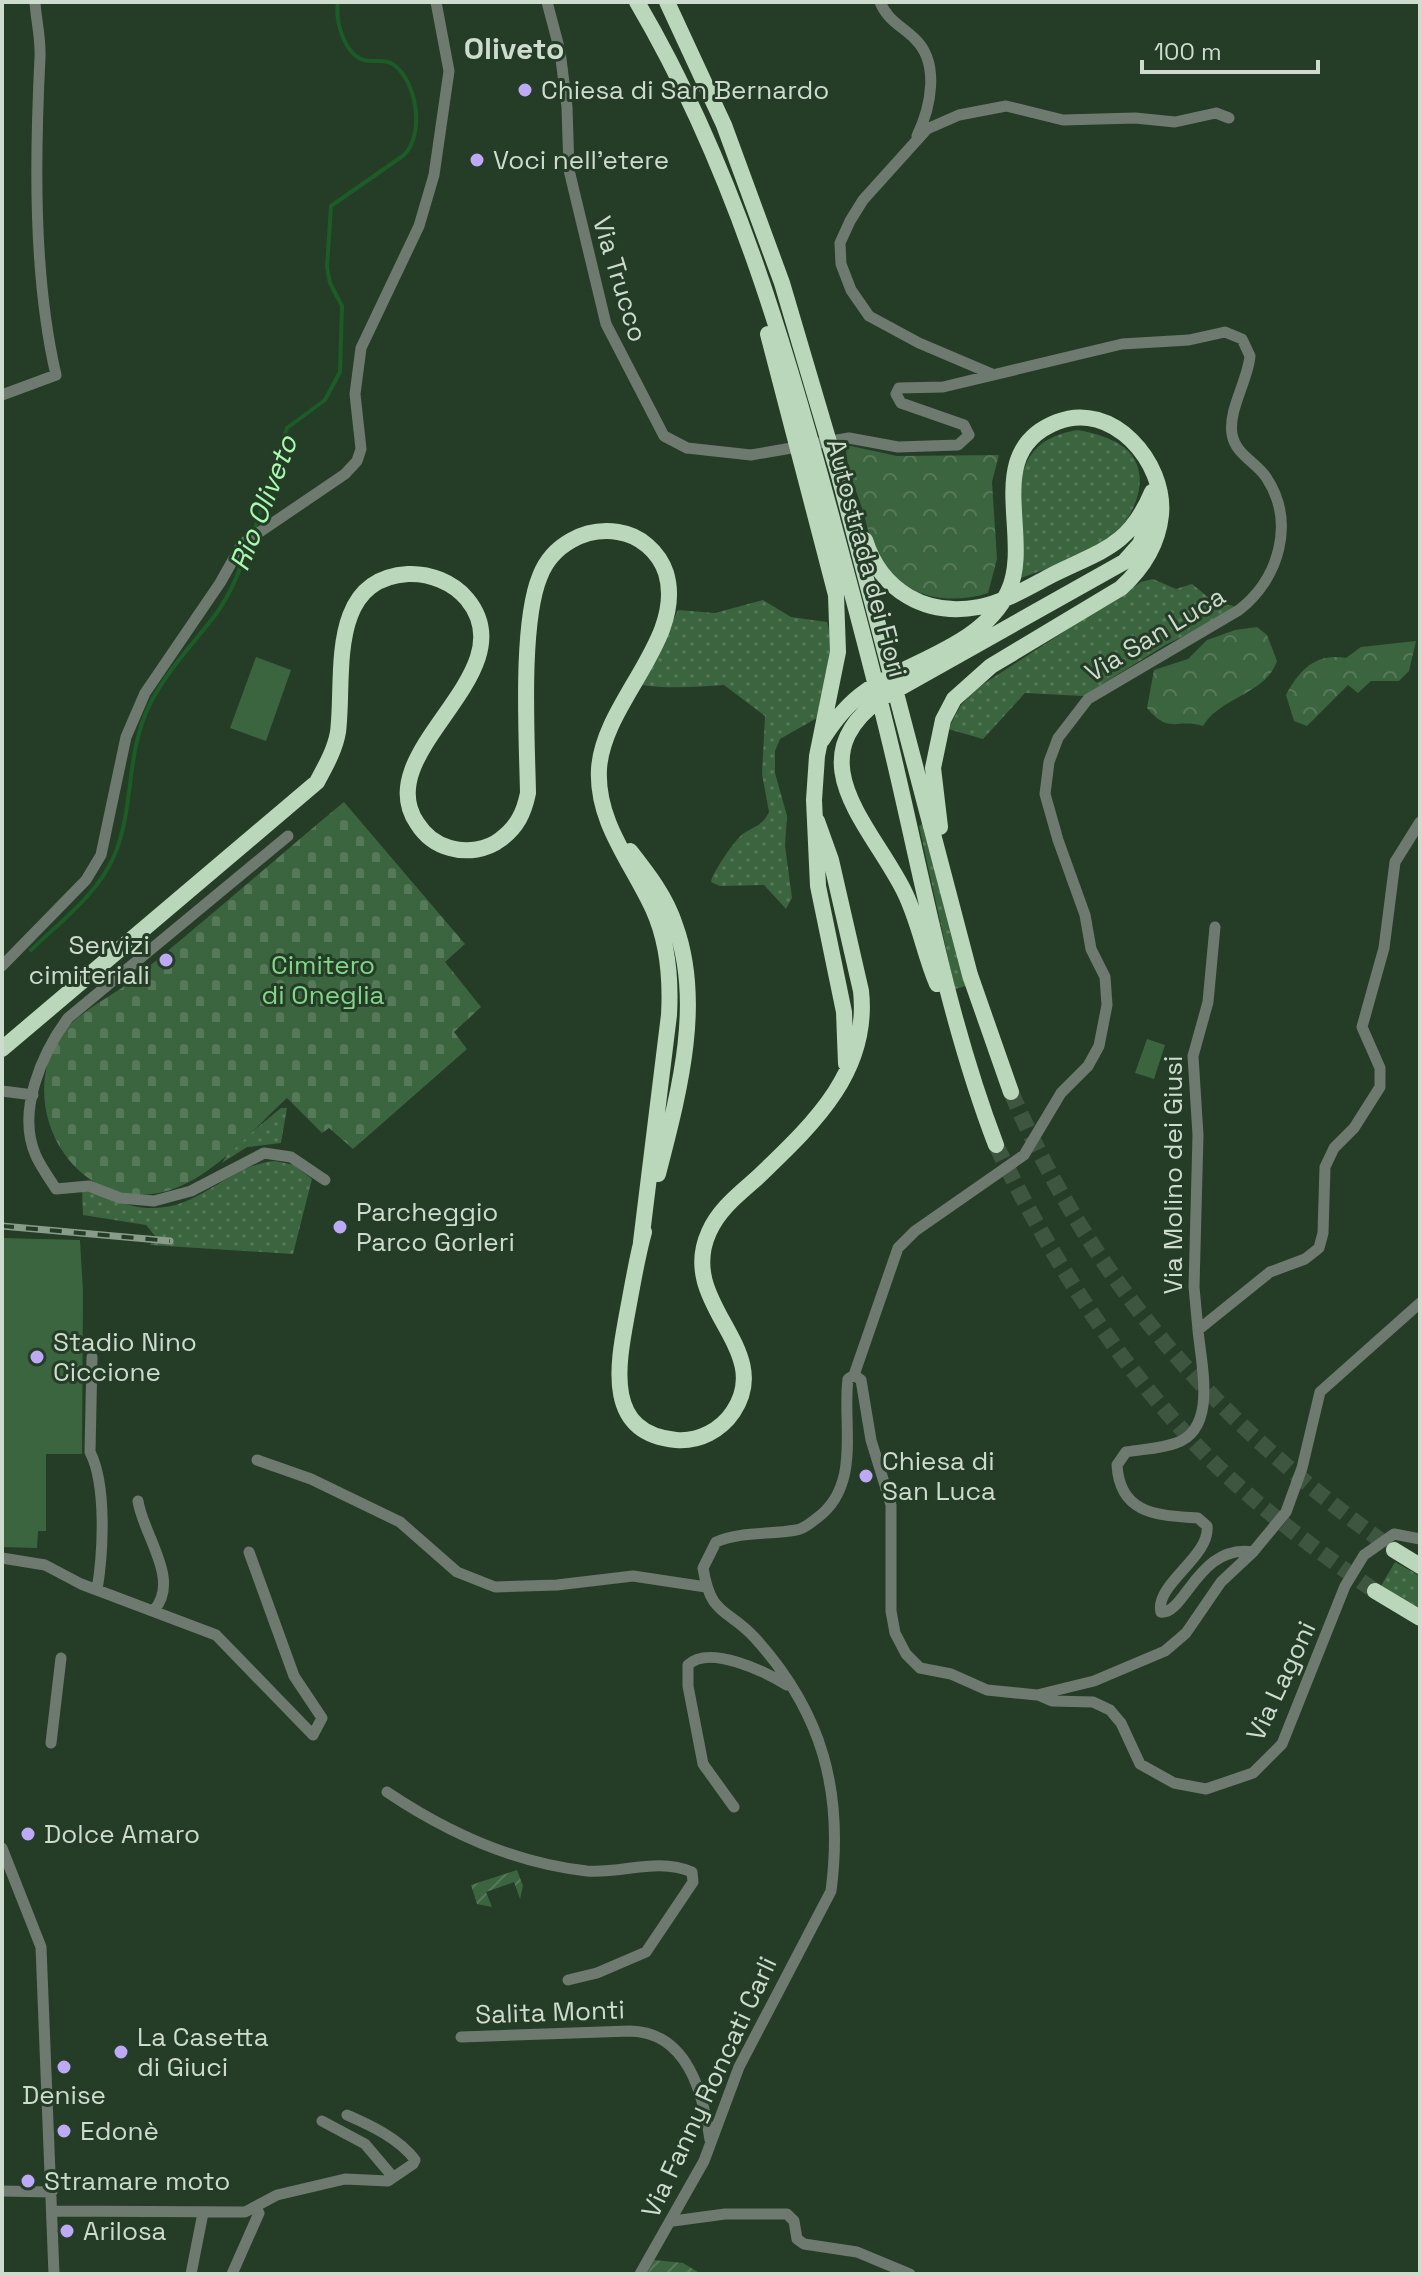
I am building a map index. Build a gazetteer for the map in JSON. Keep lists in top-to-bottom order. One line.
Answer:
{"streets":{"highway":["Autostrada dei Fiori"],"street":["Via Trucco","Via San Luca","Via Molino dei Giusi","Via Lagoni","Salita Monti","Via Fanny Roncati Carli"]},"crossings":[["Via Trucco","Via San Luca"],["Salita Monti","Via Fanny Roncati Carli"]],"districts":["Oliveto"],"water":["Rio Oliveto"],"parks":["Cimitero di Oneglia"],"places":["Chiesa di San Bernardo","Voci nell'etere","Servizi cimiteriali","Parcheggio Parco Gorleri","Stadio Nino Ciccione","Chiesa di San Luca","Dolce Amaro","La Casetta di Giuci","Denise","Edonè","Stramare moto","Arilosa"],"scale_bar":"100 m"}
